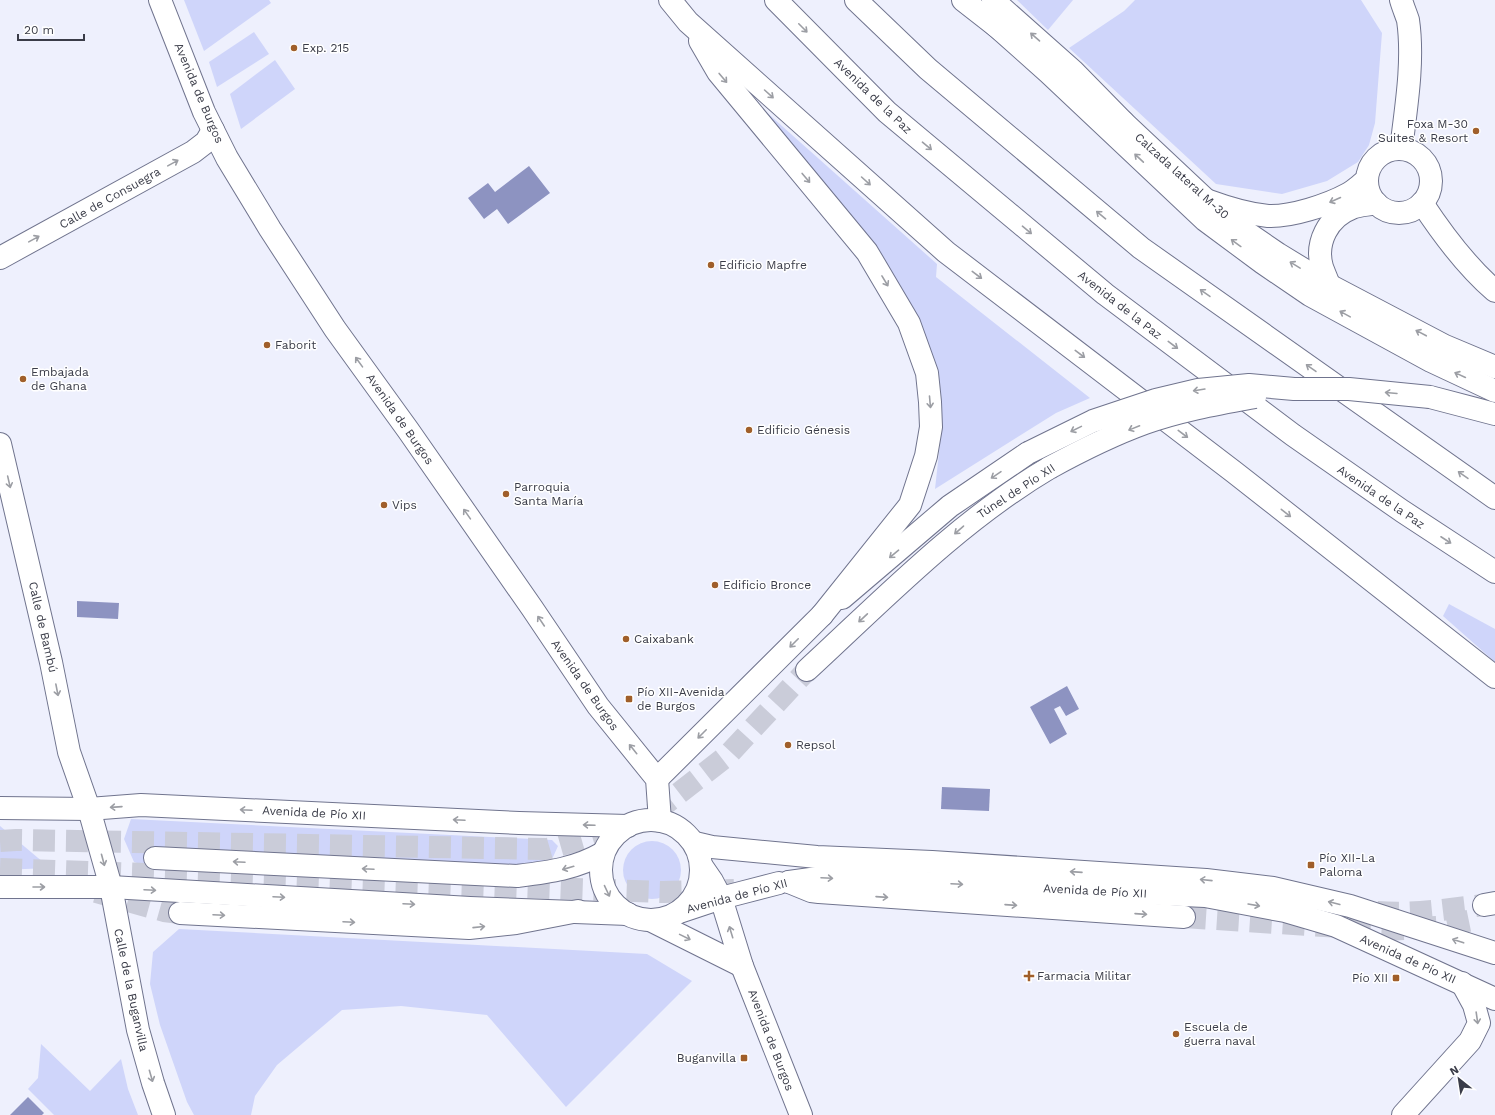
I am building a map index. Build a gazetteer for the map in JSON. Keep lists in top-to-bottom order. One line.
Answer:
{"streets":{"main road":["Avenida de Burgos","Avenida de la Paz","Calzada lateral M-30","Calle de Consuegra","Túnel de Pío XII","Calle de Bambú","Avenida de Pío XII","Calle de la Buganvilla"]},"crossings":[["Avenida de Burgos","Calle de Consuegra"],["Avenida de Burgos","Avenida de Pío XII"],["Calle de Bambú","Avenida de Pío XII"],["Calle de Bambú","Calle de la Buganvilla"]],"one_way":["Calle de Consuegra","Calle de Bambú","Calle de la Buganvilla"],"places":{"other":["Exp. 215","Foxa M-30 Suites & Resort","Edificio Mapfre","Faborit","Embajada de Ghana","Edificio Génesis","Parroquia Santa María","Vips","Edificio Bronce","Caixabank","Repsol","Escuela de guerra naval"],"transit":["Pío XII-Avenida de Burgos","Pío XII-La Paloma","Pío XII","Buganvilla"],"health":["Farmacia Militar"]},"scale_bar":"20 m","north":"top left"}
